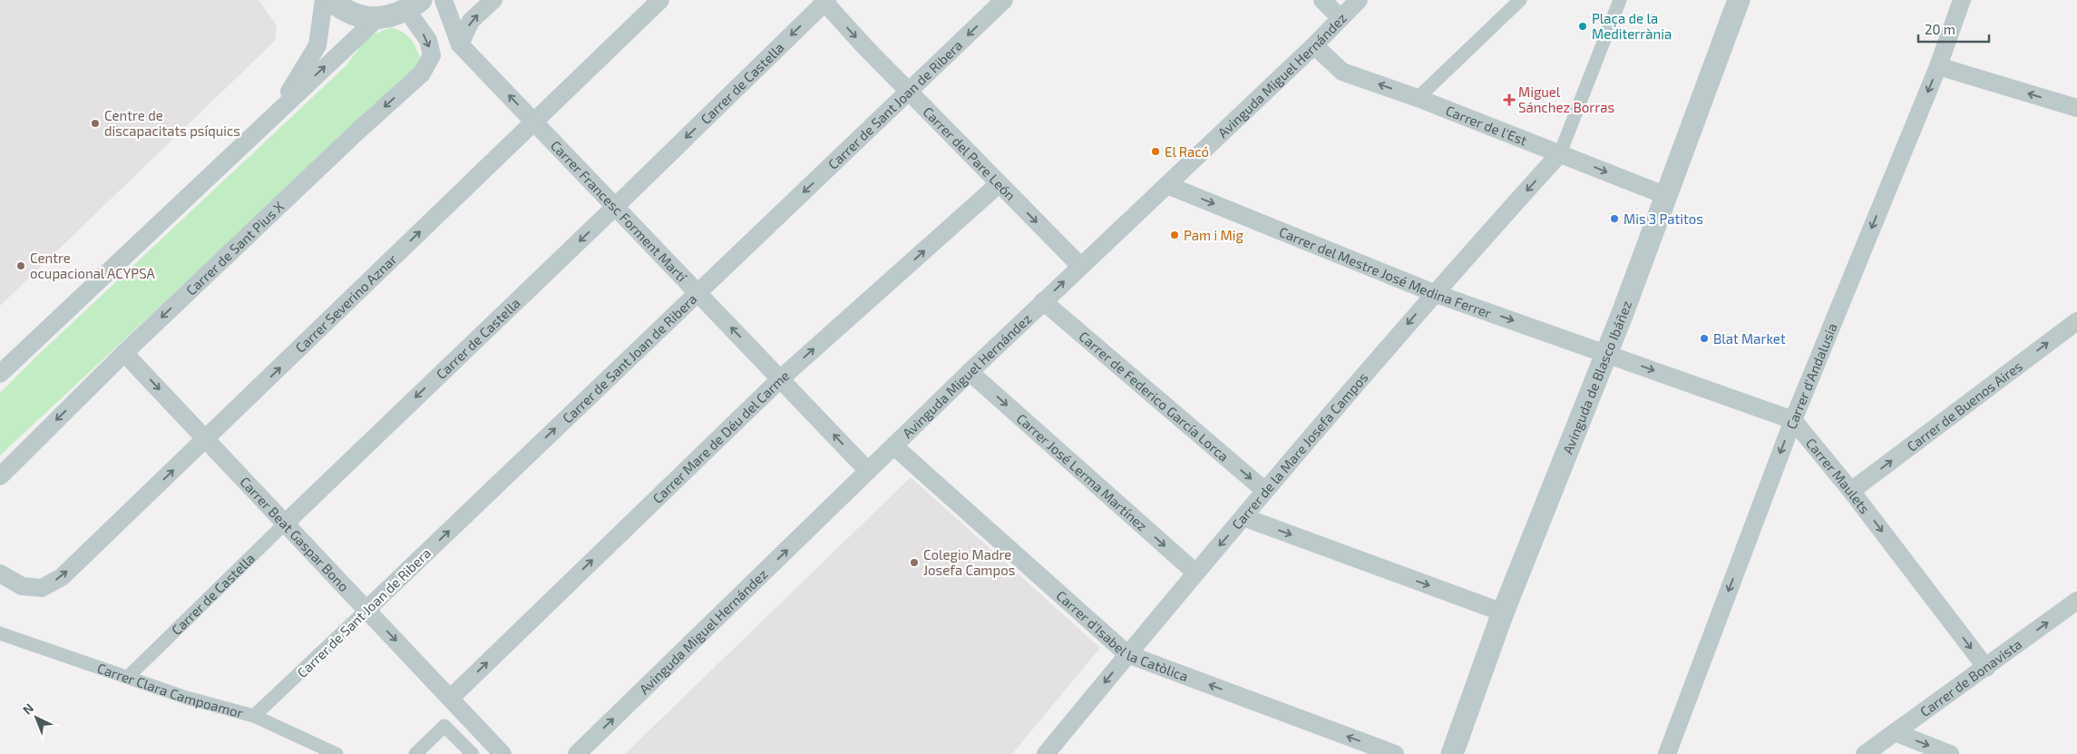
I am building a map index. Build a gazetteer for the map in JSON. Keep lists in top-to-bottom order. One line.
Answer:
{"streets":{"street":["Avinguda Miguel Hernández","Carrer de Castella","Carrer de Sant Joan de Ribera","Carrer de l'Est","Carrer del Pare León","Carrer Francesc Forment Martí","Carrer de Sant Pius X","Carrer del Mestre José Medina Ferrer","Carrer Severino Aznar","Carrer d'Andalusia","Avinguda de Blasco Ibáñez","Carrer de Federico García Lorca","Carrer de Buenos Aires","Carrer Mare de Déu del Carme","Carrer de la Mare Josefa Campos","Carrer José Lerma Martínez","Carrer Maulets","Carrer Beat Gaspar Bono","Carrer d'Isabel la Catòlica","Carrer de Bonavista","Carrer Clara Campoamor"]},"crossings":[["Avinguda Miguel Hernández","Carrer de l'Est"],["Avinguda Miguel Hernández","Carrer del Pare León"],["Avinguda Miguel Hernández","Carrer Francesc Forment Martí"],["Avinguda Miguel Hernández","Carrer del Mestre José Medina Ferrer"],["Avinguda Miguel Hernández","Carrer de Federico García Lorca"],["Avinguda Miguel Hernández","Carrer José Lerma Martínez"],["Avinguda Miguel Hernández","Carrer d'Isabel la Catòlica"],["Carrer de Castella","Carrer del Pare León"],["Carrer de Castella","Carrer Francesc Forment Martí"],["Carrer de Castella","Carrer Beat Gaspar Bono"],["Carrer de Castella","Carrer Clara Campoamor"],["Carrer de Sant Joan de Ribera","Carrer del Pare León"],["Carrer de Sant Joan de Ribera","Carrer Francesc Forment Martí"],["Carrer de Sant Joan de Ribera","Carrer Beat Gaspar Bono"],["Carrer de Sant Joan de Ribera","Carrer Clara Campoamor"],["Carrer de l'Est","Avinguda de Blasco Ibáñez"],["Carrer de l'Est","Carrer de la Mare Josefa Campos"],["Carrer del Pare León","Carrer Mare de Déu del Carme"],["Carrer Francesc Forment Martí","Carrer Severino Aznar"],["Carrer Francesc Forment Martí","Carrer Mare de Déu del Carme"],["Carrer de Sant Pius X","Carrer Beat Gaspar Bono"],["Carrer del Mestre José Medina Ferrer","Avinguda de Blasco Ibáñez"],["Carrer del Mestre José Medina Ferrer","Carrer de la Mare Josefa Campos"],["Carrer Severino Aznar","Carrer Beat Gaspar Bono"],["Carrer d'Andalusia","Carrer Maulets"],["Carrer de Federico García Lorca","Carrer de la Mare Josefa Campos"],["Carrer de Buenos Aires","Carrer Maulets"],["Carrer Mare de Déu del Carme","Carrer Beat Gaspar Bono"],["Carrer de la Mare Josefa Campos","Carrer José Lerma Martínez"],["Carrer de la Mare Josefa Campos","Carrer d'Isabel la Catòlica"],["Carrer Maulets","Carrer de Bonavista"]],"one_way":["Avinguda Miguel Hernández","Carrer de Castella","Carrer del Pare León","Carrer Francesc Forment Martí","Carrer del Mestre José Medina Ferrer","Carrer Severino Aznar","Carrer d'Andalusia","Carrer de Federico García Lorca","Carrer de Buenos Aires","Carrer Mare de Déu del Carme","Carrer de la Mare Josefa Campos","Carrer José Lerma Martínez","Carrer Maulets","Carrer Beat Gaspar Bono","Carrer d'Isabel la Catòlica","Carrer de Bonavista"],"places":{"other":["Plaça de la Mediterrània","Centre de discapacitats psíquics","El Racó","Mis 3 Patitos","Pam i Mig","Centre ocupacional ACYPSA","Blat Market","Colegio Madre Josefa Campos"],"health":["Miguel Sánchez Borras"]},"scale_bar":"20 m","north":"top left"}
